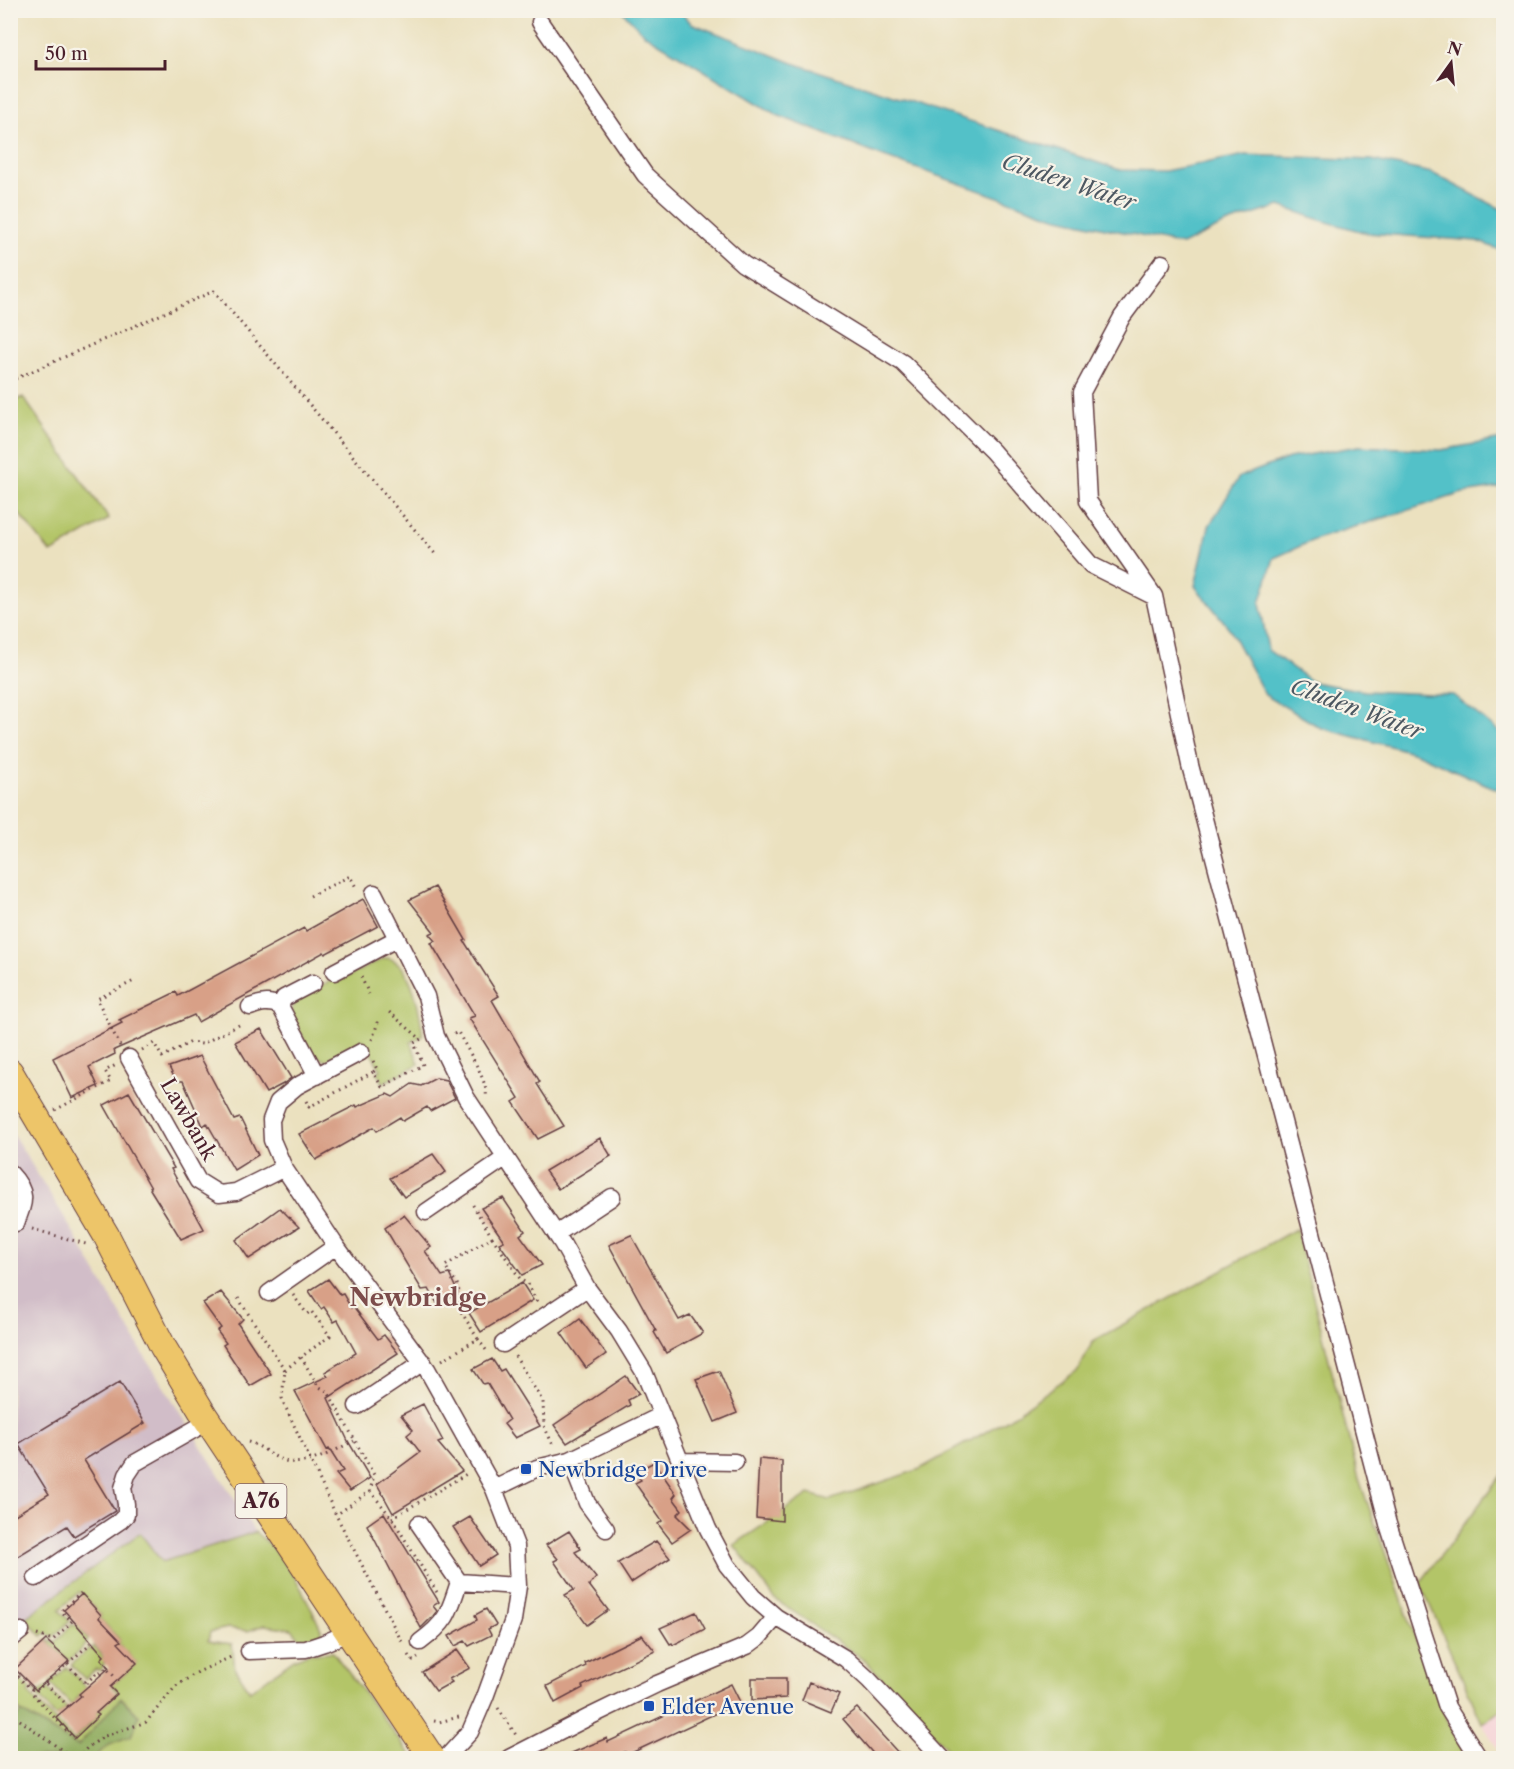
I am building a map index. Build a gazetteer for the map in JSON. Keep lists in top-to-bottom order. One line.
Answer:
{"streets":{"highway":["A76"],"street":["Lawbank"]},"districts":["Newbridge"],"water":["Cluden Water"],"places":{"transit":["Newbridge Drive","Elder Avenue"]},"scale_bar":"50 m","north":"top"}
